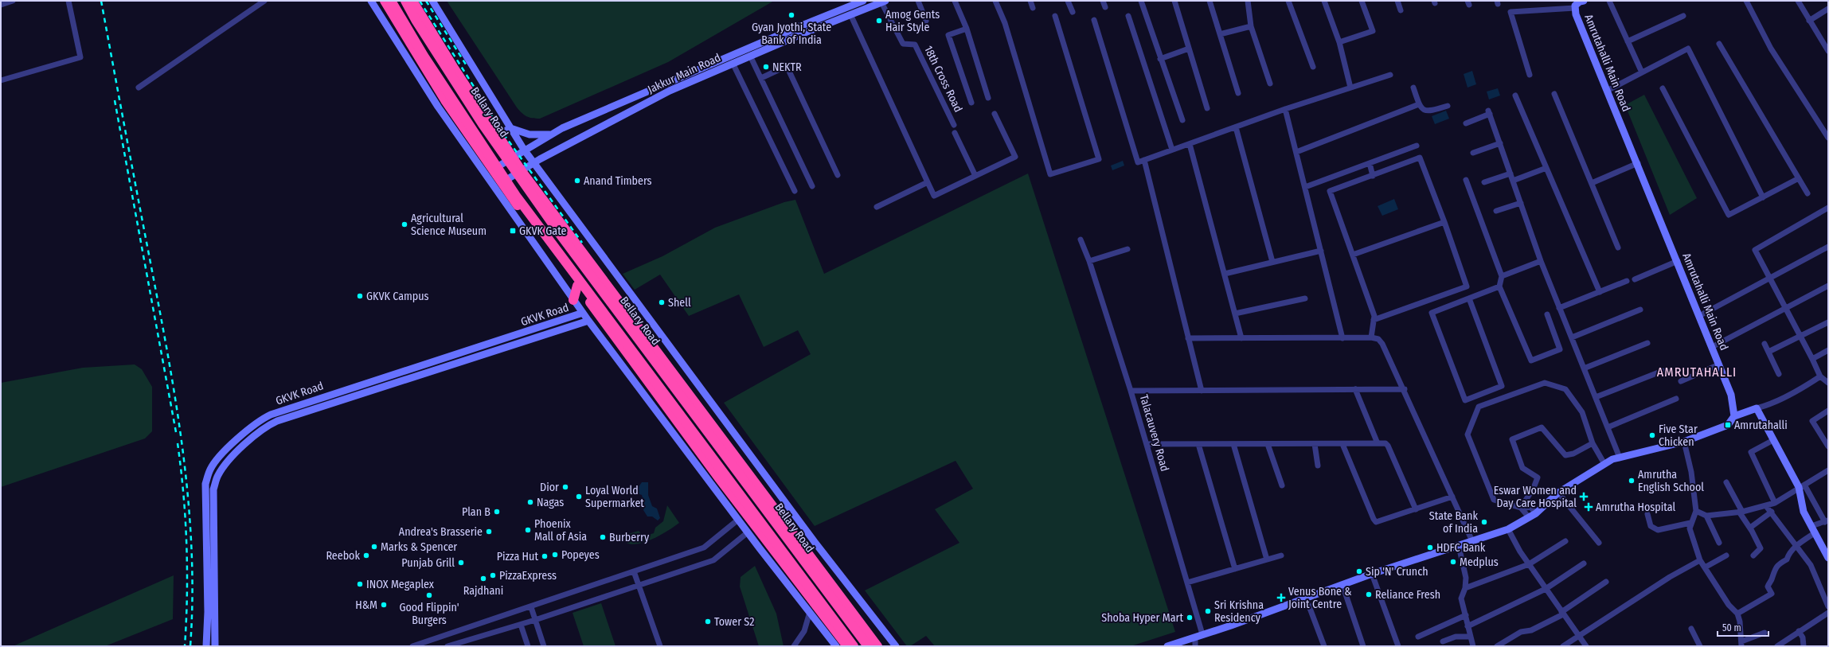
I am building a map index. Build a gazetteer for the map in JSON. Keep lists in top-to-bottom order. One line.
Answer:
{"streets":{"highway":["Bellary Road"],"street":["Amrutahalli Main Road","Jakkur Main Road","18th Cross Road","GKVK Road","Talacauvery Road"]},"crossings":[["Jakkur Main Road","18th Cross Road"],["Jakkur Main Road","Bellary Road"]],"districts":["AMRUTAHALLI"],"places":{"other":["Gyan Jyothi, State Bank of India","Amog Gents Hair Style","NEKTR","Anand Timbers","Agricultural Science Museum","GKVK Campus","Shell","Five Star Chicken","Amrutha English School","Dior","Loyal World Supermarket","Nagas","Plan B","State Bank of India","Phoenix Mall of Asia","Andrea's Brasserie","Burberry","Marks & Spencer","HDFC Bank","Popeyes","Reebok","Pizza Hut","Medplus","Punjab Grill","Sip 'N' Crunch","PizzaExpress","Rajdhani","INOX Megaplex","Reliance Fresh","Good Flippin' Burgers","H&M","Sri Krishna Residency","Shoba Hyper Mart","Tower S2"],"transit":["GKVK Gate","Amrutahalli"],"health":["Eswar Women and Day Care Hospital","Amrutha Hospital","Venus Bone & Joint Centre"]},"scale_bar":"50 m"}
